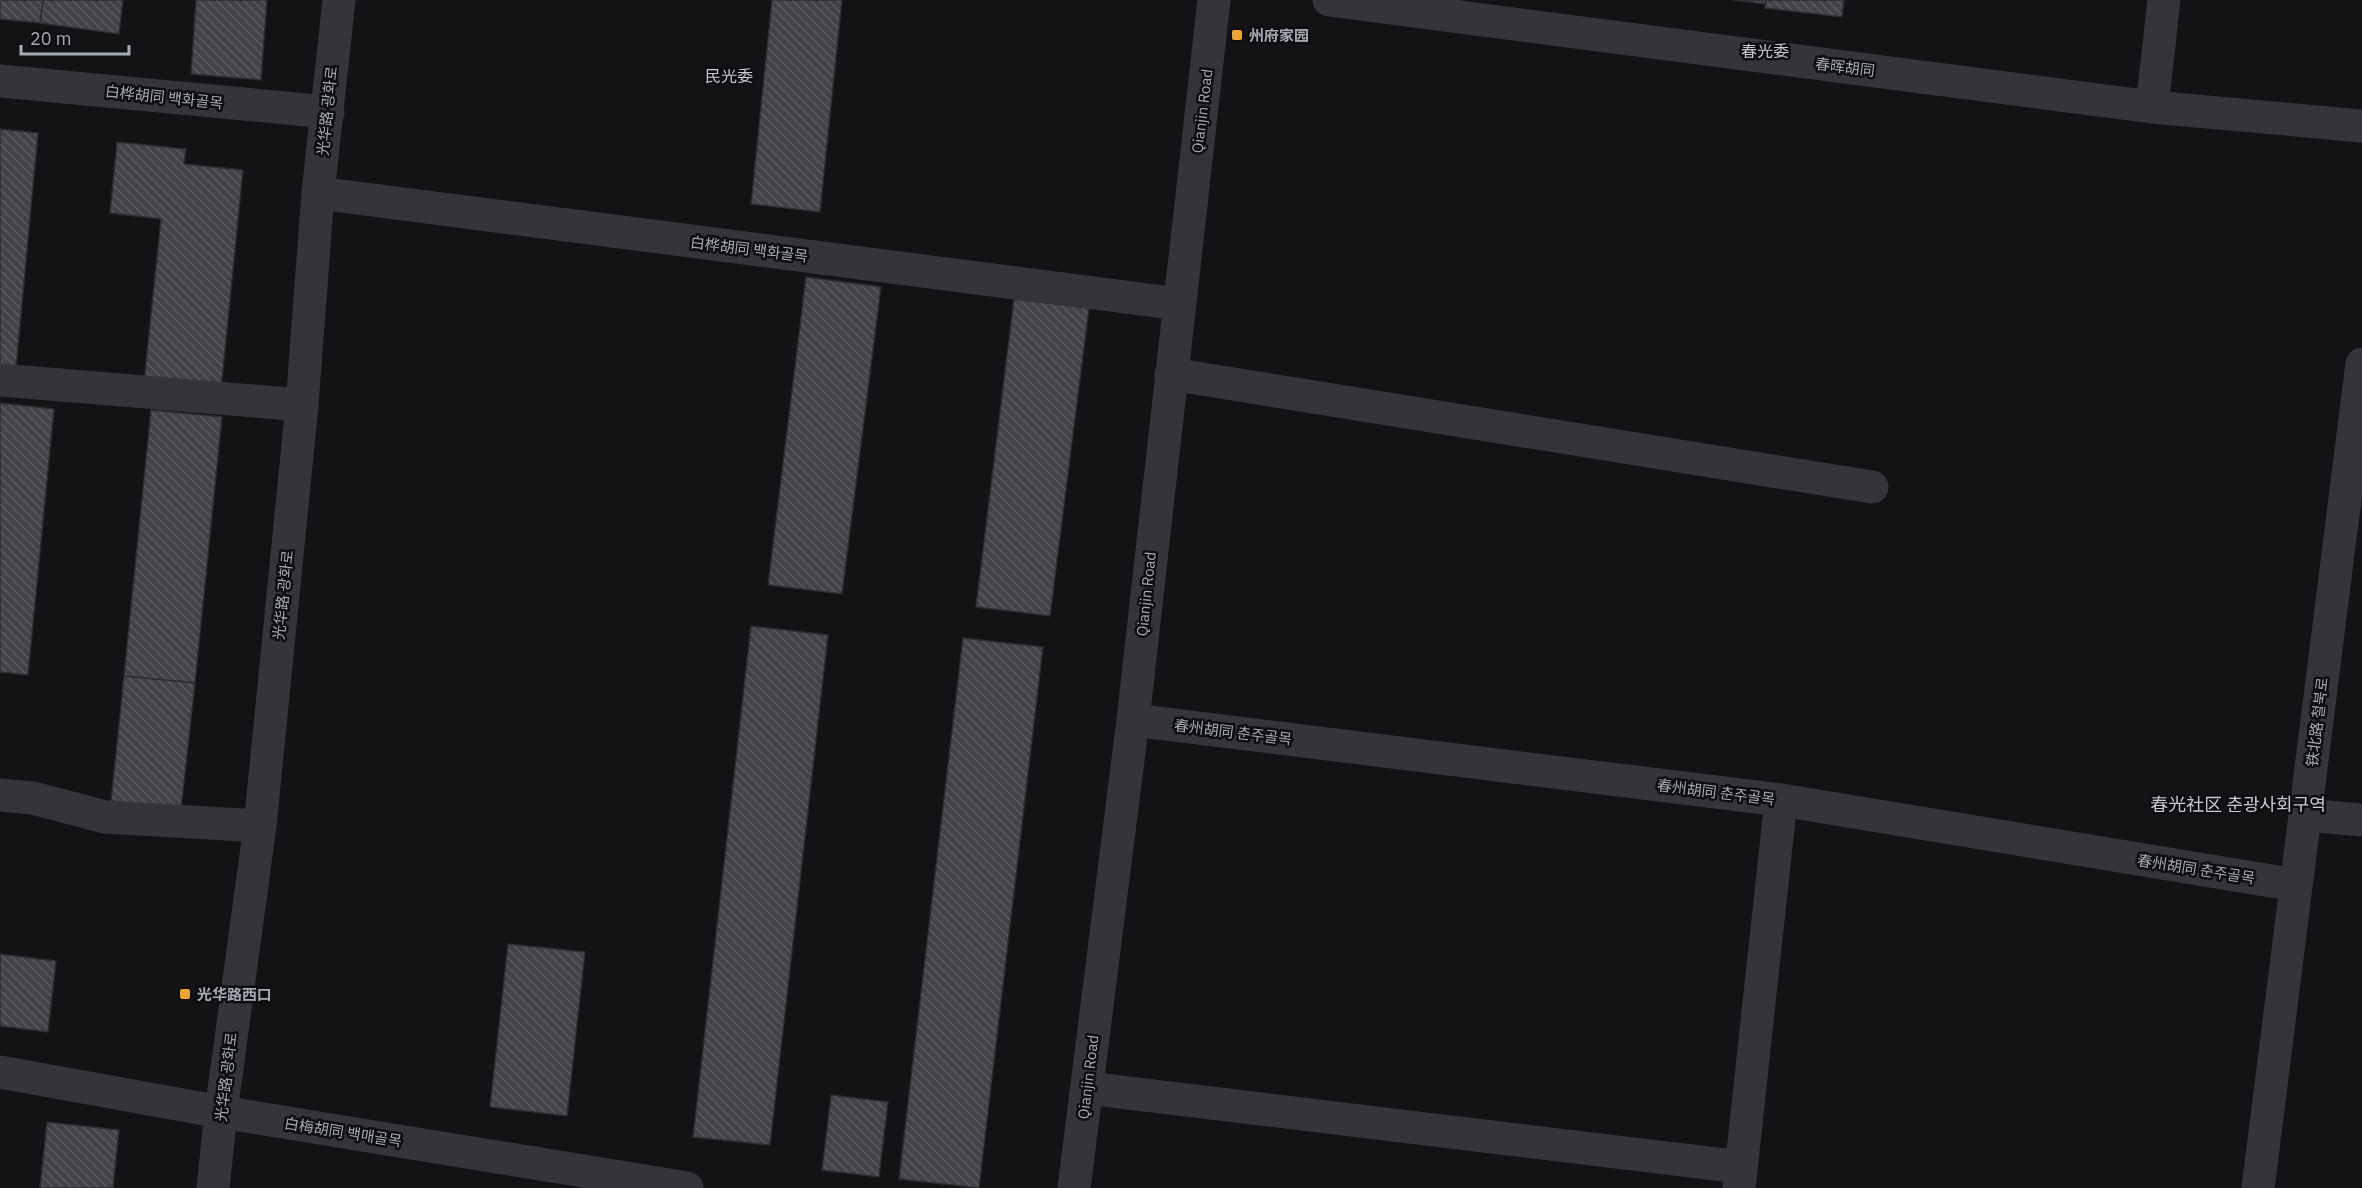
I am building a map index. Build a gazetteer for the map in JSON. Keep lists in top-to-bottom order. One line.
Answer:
{"streets":{"street":["春晖胡同","白桦胡同 백화골목","光华路 광화로","Qianjin Road","铁北路 철북로","春州胡同 춘주골목","白梅胡同 백매골목"]},"crossings":[["白桦胡同 백화골목","光华路 광화로"],["白桦胡同 백화골목","Qianjin Road"],["光华路 광화로","白梅胡同 백매골목"],["Qianjin Road","春州胡同 춘주골목"],["铁北路 철북로","春州胡同 춘주골목"]],"districts":["春光委","民光委","春光社区 춘광사회구역"],"places":{"transit":["州府家园","光华路西口"]},"scale_bar":"20 m"}
